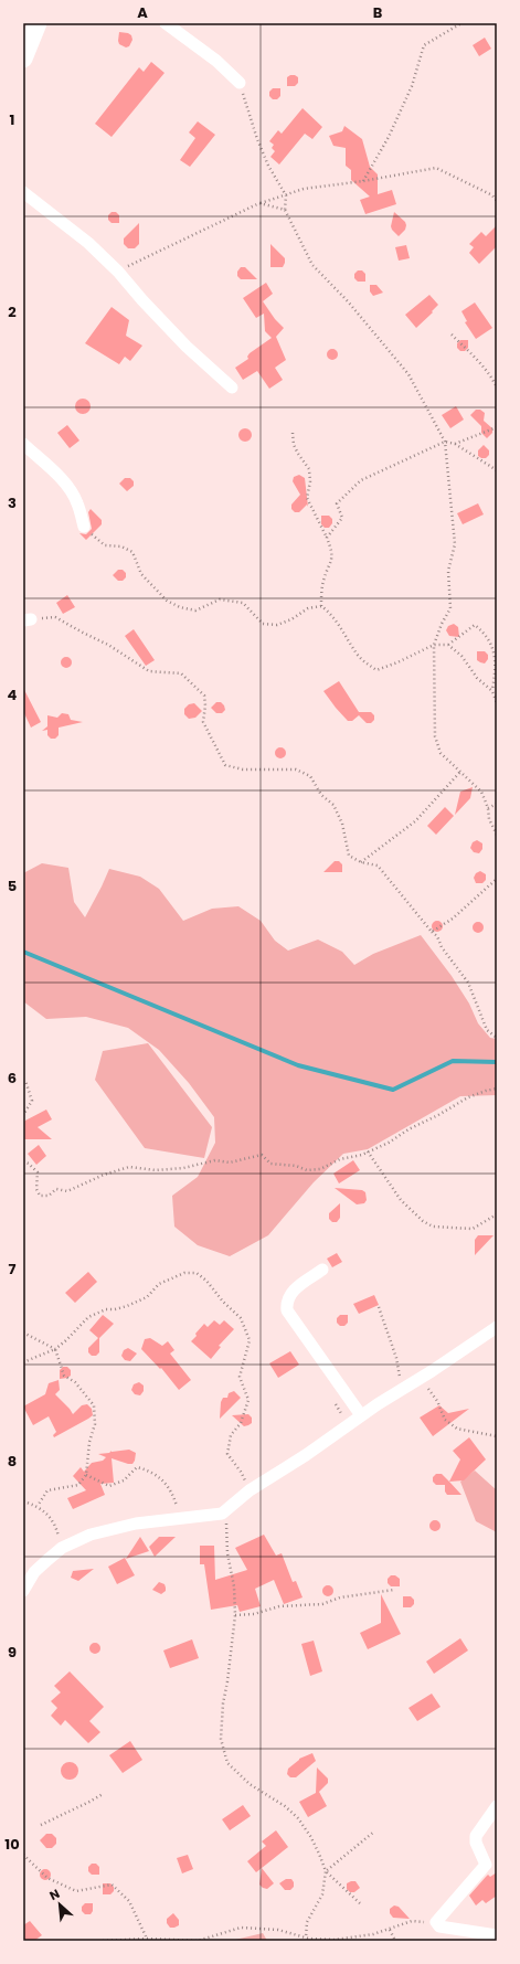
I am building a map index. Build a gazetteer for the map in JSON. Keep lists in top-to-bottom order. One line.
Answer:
{"north":"top left","grid":{"columns":["A","B"],"rows":["1","2","3","4","5","6","7","8","9","10"]}}
